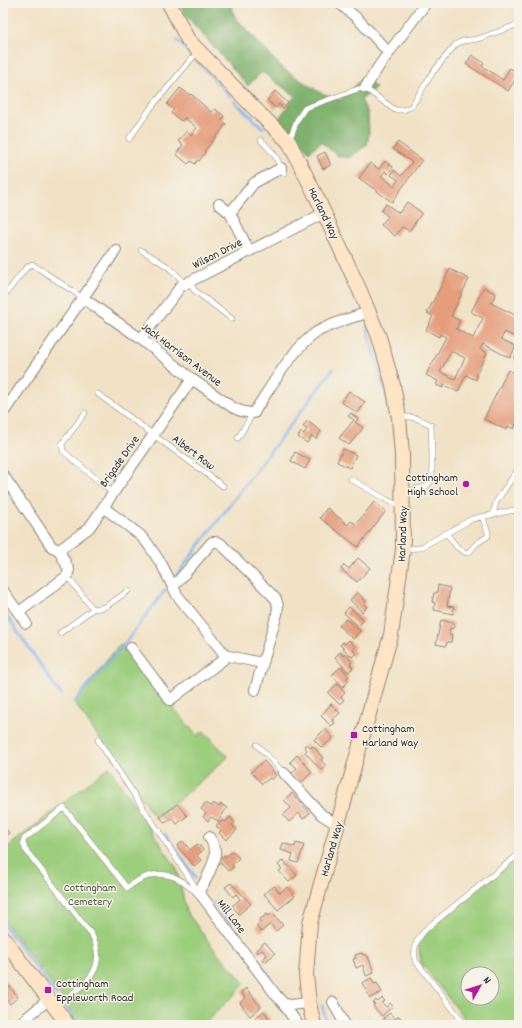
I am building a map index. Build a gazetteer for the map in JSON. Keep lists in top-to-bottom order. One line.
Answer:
{"streets":{"main road":["Harland Way"],"street":["Wilson Drive","Jack Harrison Avenue","Brigade Drive","Mill Lane"],"lane":["Albert Row"]},"crossings":[["Harland Way","Wilson Drive"],["Wilson Drive","Jack Harrison Avenue"],["Jack Harrison Avenue","Brigade Drive"],["Albert Row","Brigade Drive"]],"parks":["Cottingham Cemetery"],"places":{"other":["Cottingham High School"],"transit":["Cottingham Harland Way","Cottingham Eppleworth Road"]},"north":"top right"}
